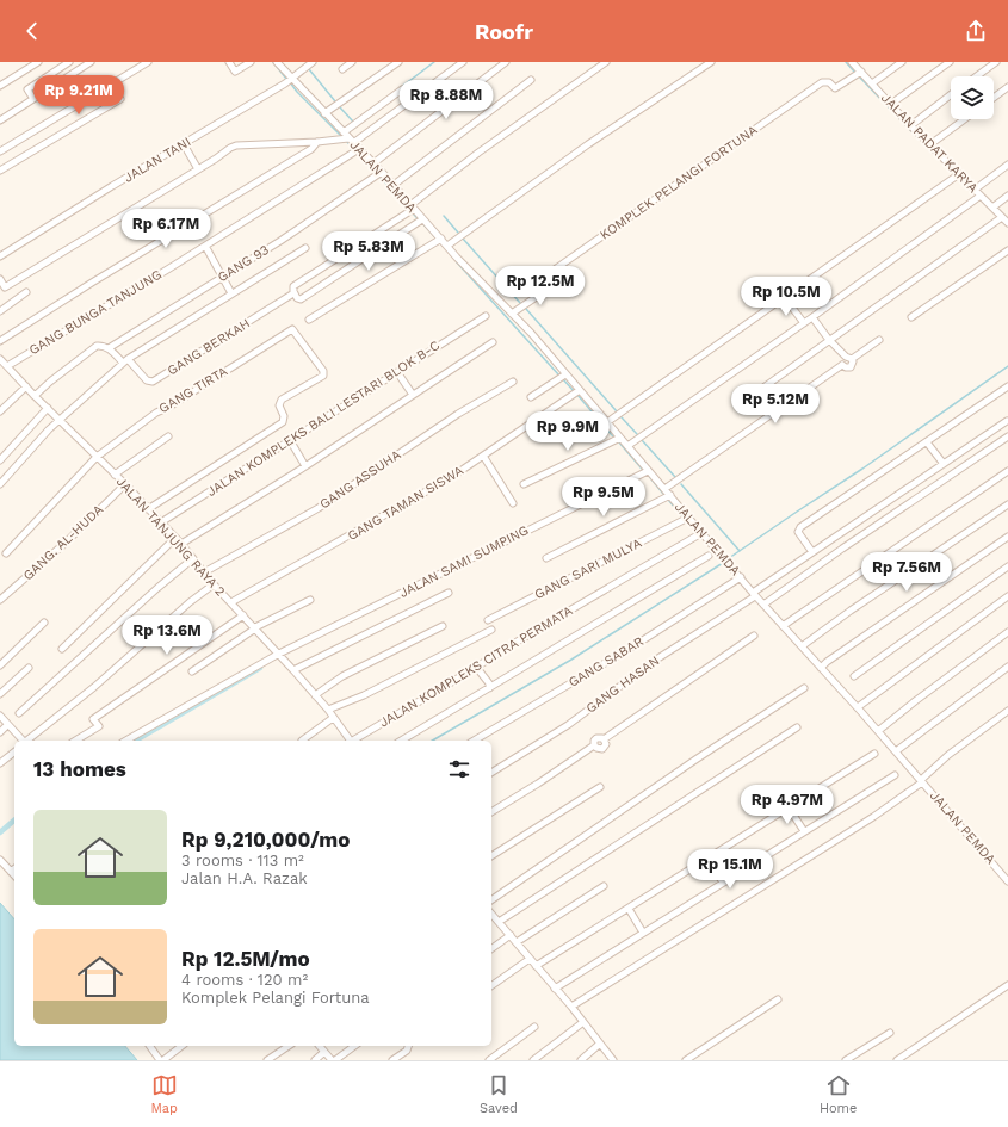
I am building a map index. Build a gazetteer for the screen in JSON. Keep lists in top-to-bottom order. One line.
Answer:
{"streets":{"street":["JALAN PADAT KARYA","JALAN TANI","JALAN PEMDA","KOMPLEK PELANGI FORTUNA","GANG 93","GANG BUNGA TANJUNG","GANG BERKAH","GANG TIRTA","JALAN KOMPLEKS BALI LESTARI BLOK B-C","GANG ASSUHA","GANG TAMAN SISWA","JALAN TANJUNG RAYA 2","GANG. AL-HUDA","JALAN SAMI SUMPING","GANG SARI MULYA","GANG SABAR","JALAN KOMPLEKS CITRA PERMATA","GANG HASAN"]},"crossings":[["JALAN PADAT KARYA","KOMPLEK PELANGI FORTUNA"],["JALAN TANI","JALAN PEMDA"],["JALAN PEMDA","KOMPLEK PELANGI FORTUNA"],["JALAN PEMDA","GANG 93"],["JALAN PEMDA","GANG BUNGA TANJUNG"],["JALAN PEMDA","GANG BERKAH"],["JALAN PEMDA","GANG TAMAN SISWA"],["JALAN PEMDA","JALAN SAMI SUMPING"],["JALAN PEMDA","GANG SARI MULYA"],["JALAN PEMDA","GANG SABAR"],["JALAN PEMDA","JALAN KOMPLEKS CITRA PERMATA"],["JALAN PEMDA","GANG HASAN"],["GANG 93","JALAN TANJUNG RAYA 2"],["GANG BUNGA TANJUNG","JALAN TANJUNG RAYA 2"],["GANG TIRTA","JALAN TANJUNG RAYA 2"],["JALAN KOMPLEKS BALI LESTARI BLOK B-C","JALAN TANJUNG RAYA 2"],["GANG ASSUHA","JALAN TANJUNG RAYA 2"],["GANG TAMAN SISWA","JALAN TANJUNG RAYA 2"],["JALAN TANJUNG RAYA 2","GANG. AL-HUDA"],["JALAN TANJUNG RAYA 2","JALAN SAMI SUMPING"]],"page":{"header":"Roofr","price":["Rp 9.21M","Rp 8.88M","Rp 6.17M","Rp 5.83M","Rp 12.5M","Rp 10.5M","Rp 5.12M","Rp 9.9M","Rp 9.5M","Rp 7.56M","Rp 13.6M","Rp 4.97M","Rp 15.1M"],"heading":"13 homes","list":[{"name":"Rp 9,210,000/mo","note":"3 rooms · 113 m² · Jalan H.A. Razak"},{"name":"Rp 12.5M/mo","note":"4 rooms · 120 m² · Komplek Pelangi Fortuna"}],"tabs":["Map","Saved","Home"]}}
